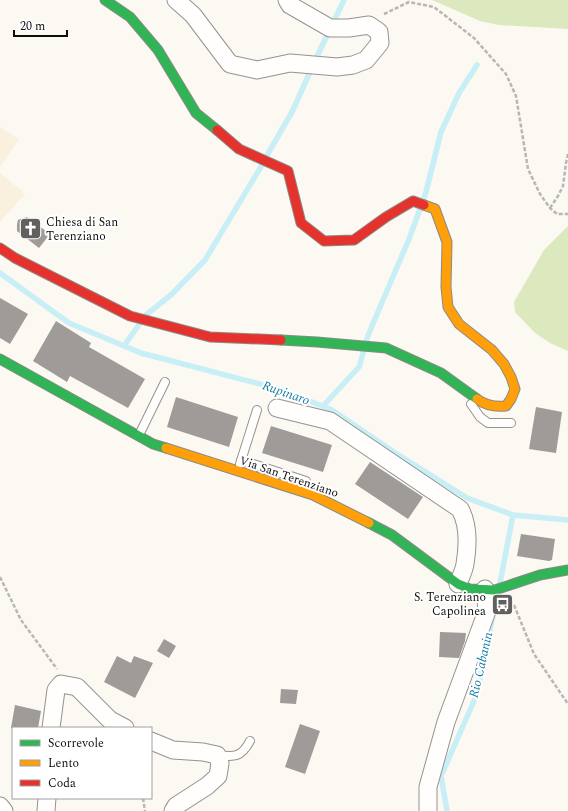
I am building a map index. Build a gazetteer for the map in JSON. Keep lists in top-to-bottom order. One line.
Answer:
{"streets":{"street":["Via San Terenziano"]},"water":["Rupinaro","Rio Cabanin"],"places":{"church":["Chiesa di San Terenziano"],"bus stop":["S. Terenziano Capolinea"]},"legend":["Scorrevole","Lento","Coda"],"scale_bar":"20 m"}
